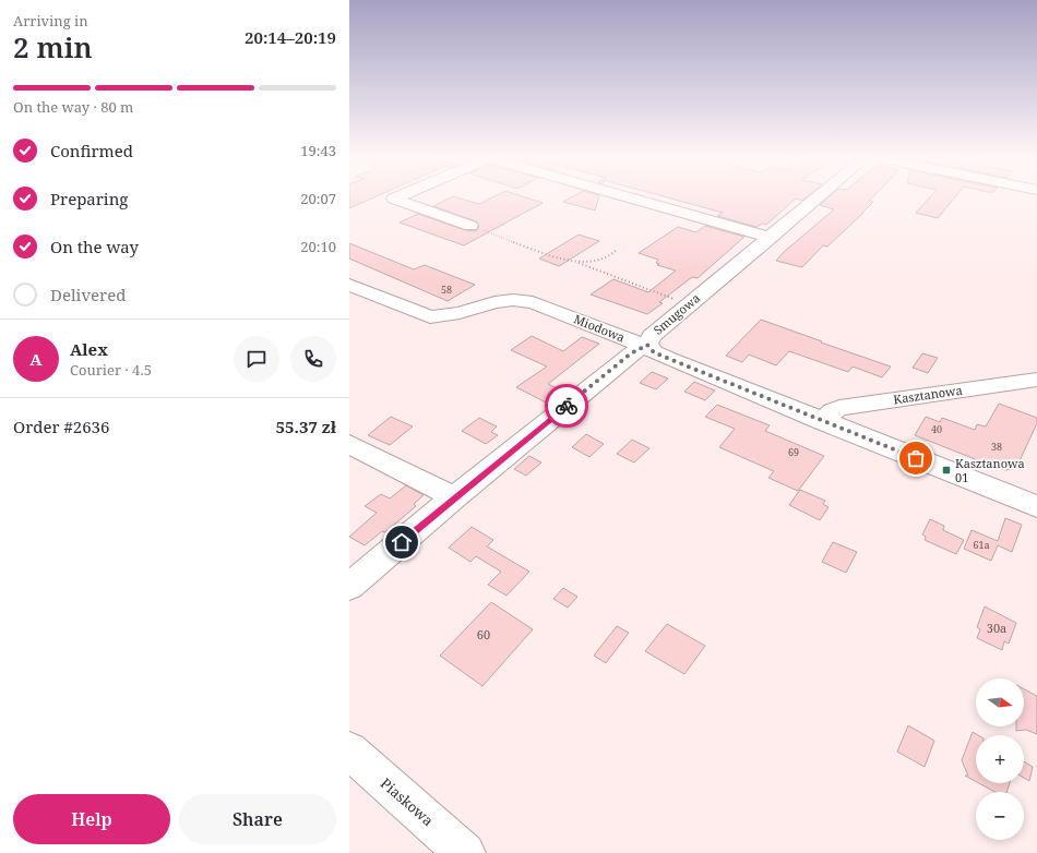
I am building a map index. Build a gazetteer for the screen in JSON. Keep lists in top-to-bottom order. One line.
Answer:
{"streets":{"street":["Smugowa","Miodowa","Kasztanowa","Piaskowa"]},"crossings":[["Smugowa","Miodowa"],["Miodowa","Kasztanowa"]],"places":{"transit":["Kasztanowa 01"]},"house_numbers":["58","40","38","69","61a","30a","60"],"north":"right","page":{"heading":["2 min","Arriving in","20:14–20:19"],"panel":["Alex","Courier · 4.5","Order #2636","55.37 zł"],"bar":"On the way · 80 m","list":[["Confirmed","19:43"],["Preparing","20:07"],["On the way","20:10"],"Delivered"],"round":"A","map_buttons":["+","−"],"buttons":["Help","Share"]}}
